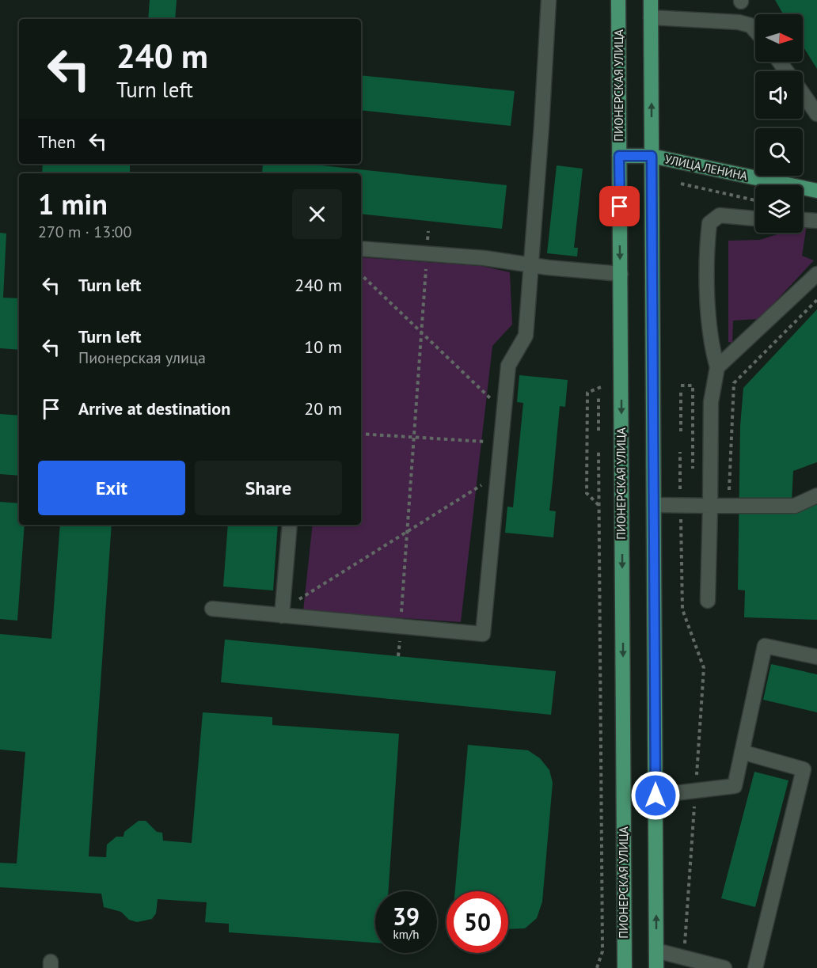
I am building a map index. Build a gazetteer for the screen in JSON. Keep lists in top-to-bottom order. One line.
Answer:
{"streets":{"main road":["ПИОНЕРСКАЯ УЛИЦА","УЛИЦА ЛЕНИНА"]},"crossings":[["ПИОНЕРСКАЯ УЛИЦА","УЛИЦА ЛЕНИНА"]],"north":"right","page":{"turn":["240 m","Turn left"],"then":"Then","heading":["1 min","270 m · 13:00"],"list":[{"name":"Turn left","value":"240 m"},{"name":"Turn left","note":"Пионерская улица","value":"10 m"},{"name":"Arrive at destination","value":"20 m"}],"buttons":["Exit","Share"],"speed":"39 km/h","limit":"50"}}
